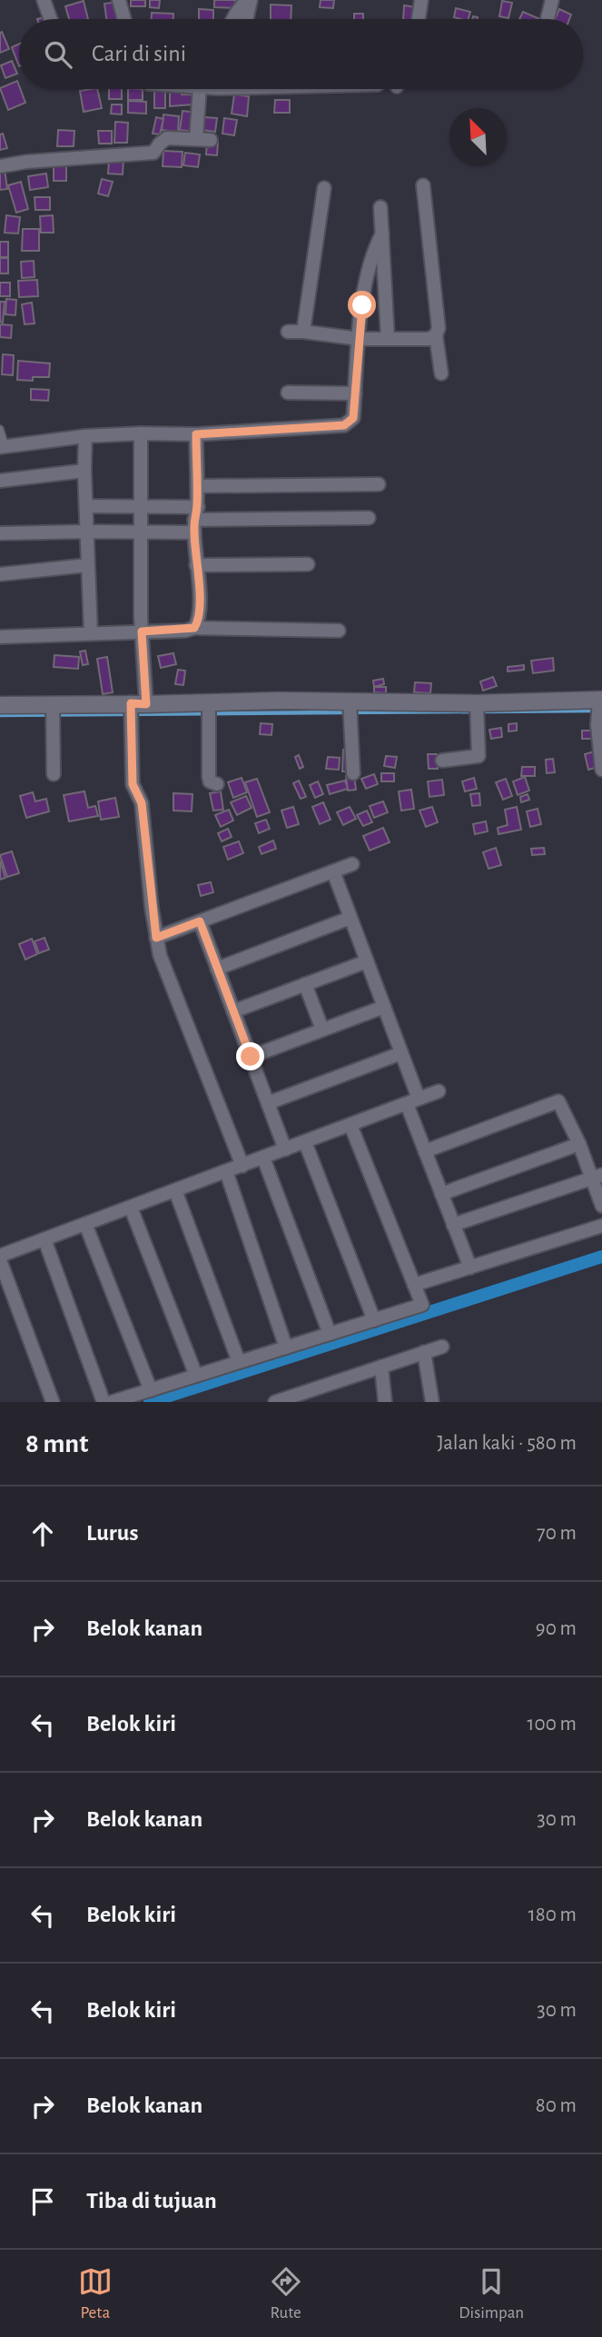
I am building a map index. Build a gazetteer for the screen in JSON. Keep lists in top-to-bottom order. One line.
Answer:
{"north":"top left","page":{"search":"Cari di sini","heading":["8 mnt","Jalan kaki · 580 m"],"list":[["Lurus","70 m"],["Belok kanan","90 m"],["Belok kiri","100 m"],["Belok kanan","30 m"],["Belok kiri","180 m"],["Belok kiri","30 m"],["Belok kanan","80 m"],"Tiba di tujuan"],"nav":["Peta","Rute","Disimpan"]}}
